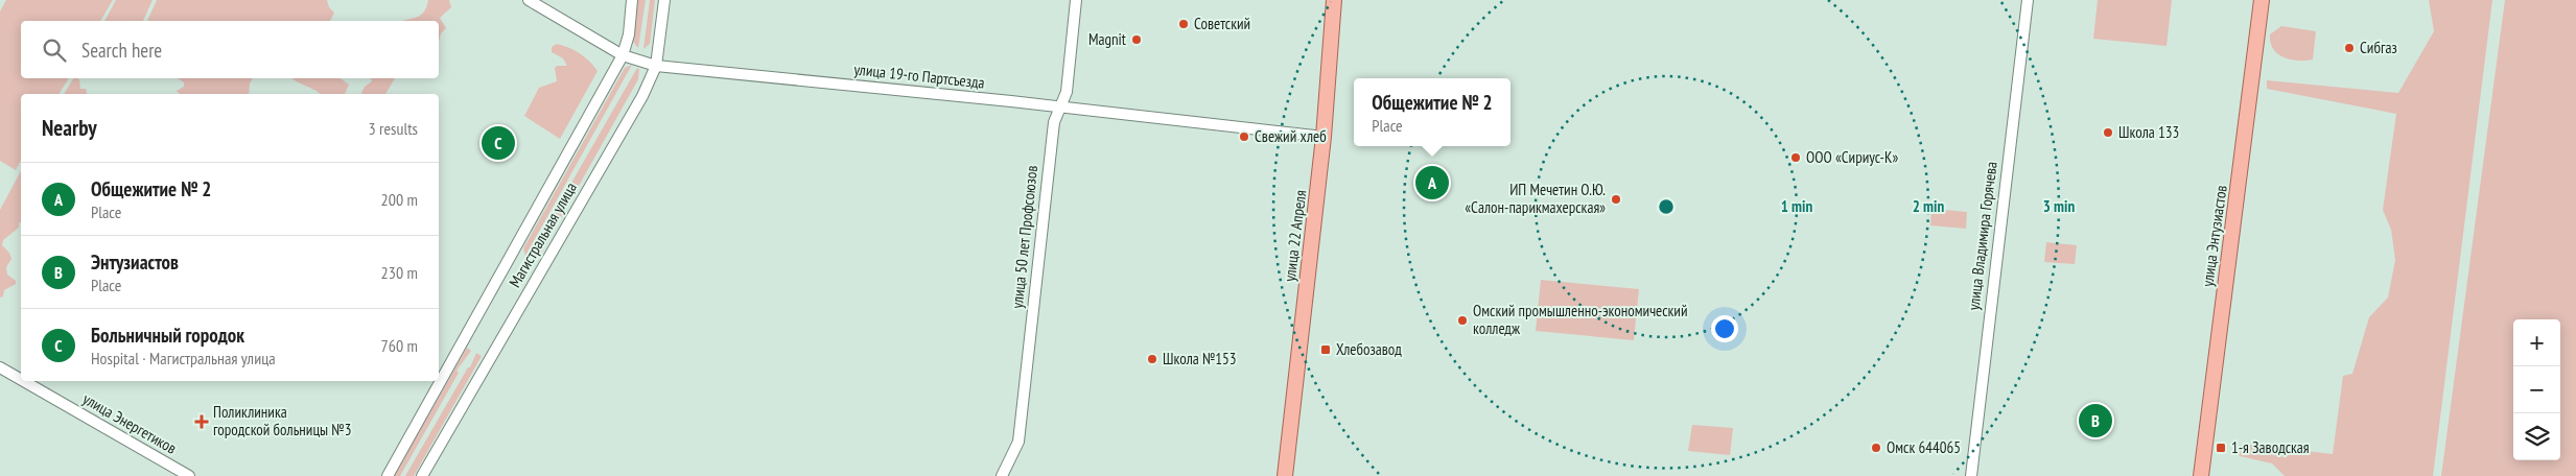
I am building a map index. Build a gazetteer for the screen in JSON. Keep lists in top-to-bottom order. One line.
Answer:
{"streets":{"main road":["улица 22 Апреля","улица Энтузиастов"],"street":["улица 19-го Партсъезда","Магистральная улица","улица Владимира Горячева","улица 50 лет Профсоюзов","улица Энергетиков"]},"crossings":[["улица 19-го Партсъезда","Магистральная улица"],["улица 19-го Партсъезда","улица 22 Апреля"],["улица 19-го Партсъезда","улица 50 лет Профсоюзов"]],"places":{"other":["Советский","Magnit","Сибгаз","Школа 133","Свежий хлеб","ООО «Сириус-К»","ИП Мечетин О.Ю. «Салон-парикмахерская»","Омский промышленно-экономический колледж","Школа №153","Омск 644065"],"transit":["Хлебозавод","1-я Заводская"],"health":["Поликлиника городской больницы №3"]},"page":{"search":"Search here","popup":["Общежитие № 2","Place"],"heading":["Nearby","3 results"],"pins":["C","A","B"],"list":[{"mark":"A","name":"Общежитие № 2","note":"Place","value":"200 m"},{"mark":"B","name":"Энтузиастов","note":"Place","value":"230 m"},{"mark":"C","name":"Больничный городок","note":"Hospital · Магистральная улица","value":"760 m"}],"map_buttons":["+","−"]},"rings":["1 min","2 min","3 min"]}
